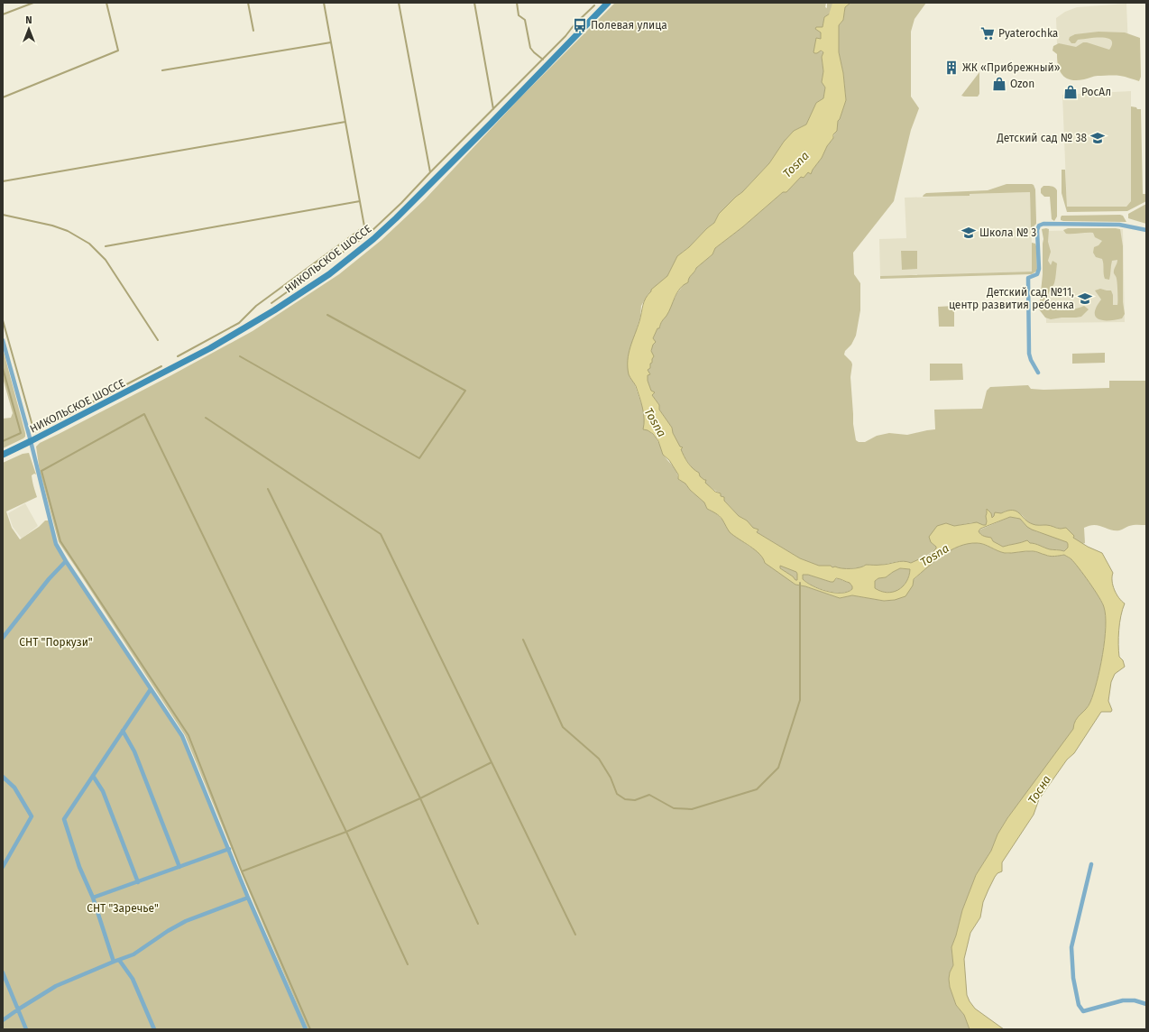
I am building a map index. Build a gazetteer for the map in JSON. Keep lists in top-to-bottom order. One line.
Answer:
{"streets":{"main road":["НИКОЛЬСКОЕ ШОССЕ"]},"water":["Tosna","Тосна"],"parks":["СНТ \"Поркузи\"","СНТ \"Заречье\""],"places":{"bus stop":["Полевая улица"],"supermarket":["Pyaterochka"],"building":["ЖК «Прибрежный»"],"shop":["Ozon","РосАл"],"school or university":["Детский сад № 38","Школа № 3","Детский сад №11, центр развития ребенка"]},"north":"top"}
